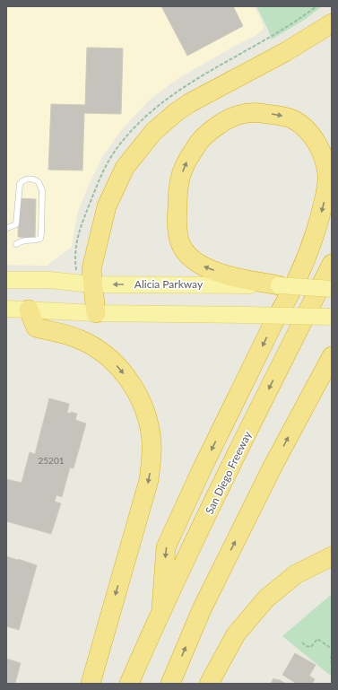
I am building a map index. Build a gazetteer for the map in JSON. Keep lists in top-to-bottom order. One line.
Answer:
{"streets":{"highway":["San Diego Freeway"],"main road":["Alicia Parkway"]},"house_numbers":["25201"]}
